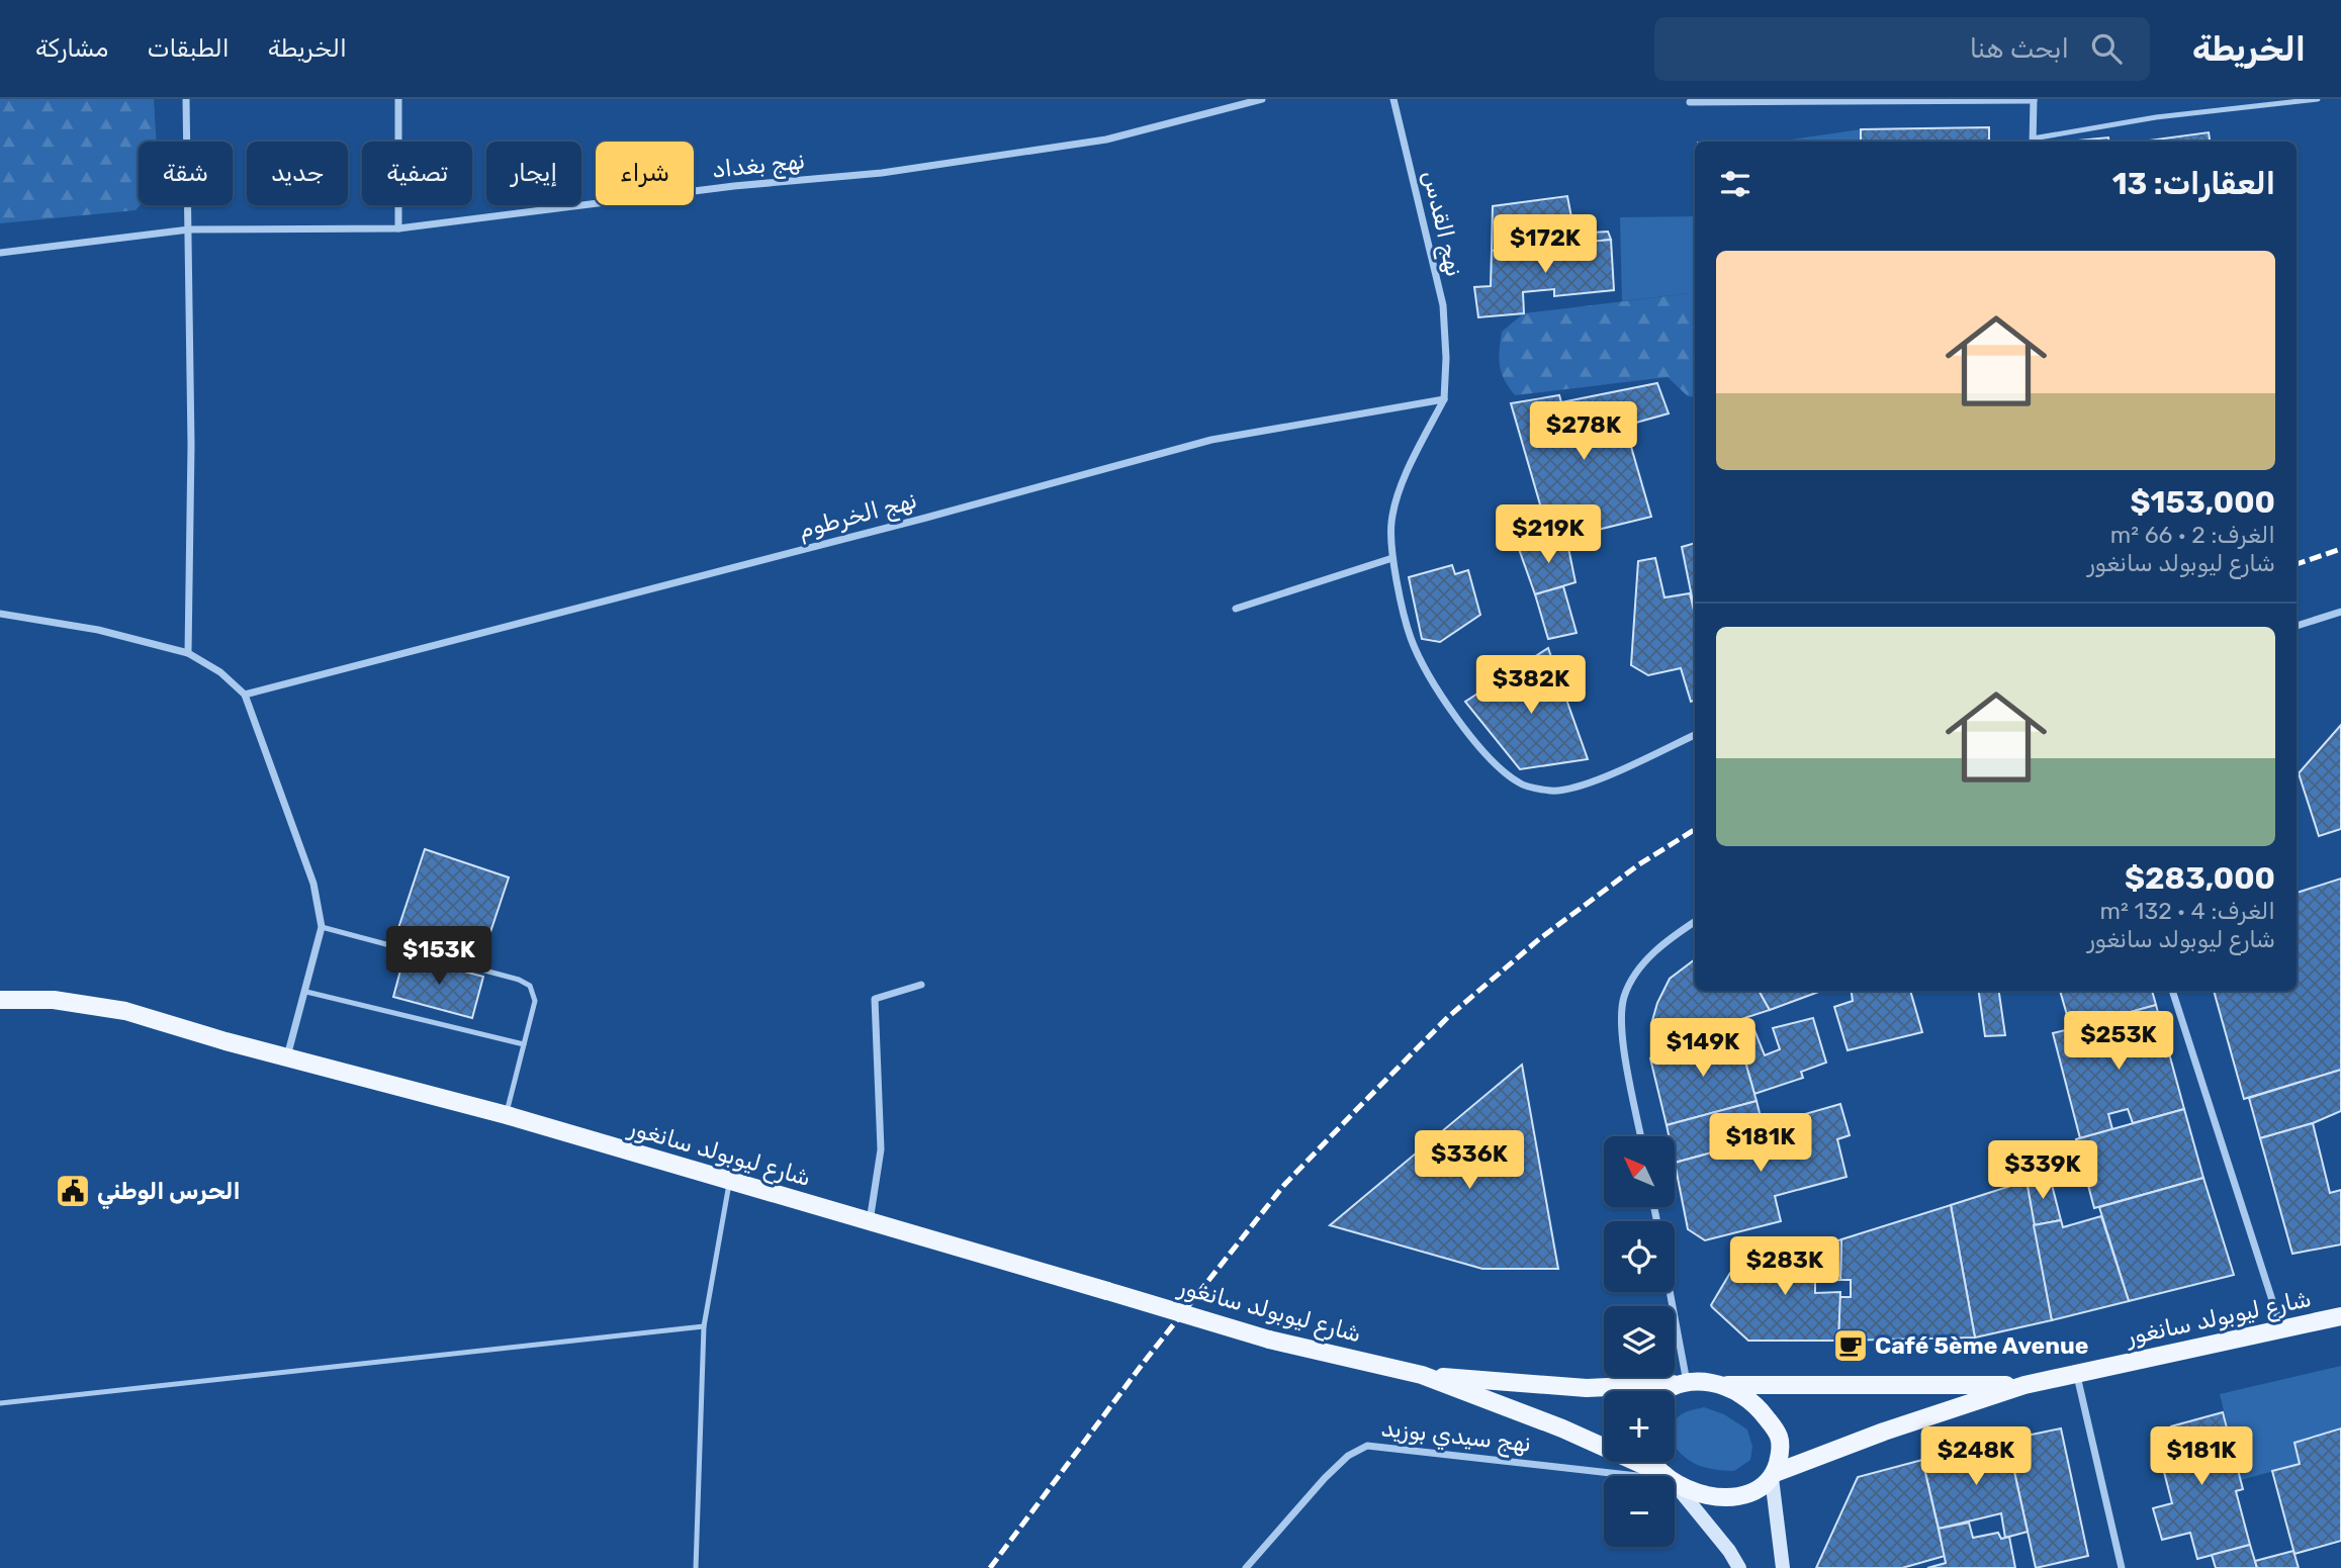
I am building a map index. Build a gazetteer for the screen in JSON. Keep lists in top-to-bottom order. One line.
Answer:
{"streets":{"main road":["شارع ليوبولد سانغور"],"street":["نهج بغداد","نهج القدس","نهج الخرطوم","نهج سيدي بوزيد"]},"crossings":[["نهج القدس","نهج الخرطوم"]],"places":{"public building":["الحرس الوطني"],"cafe":["Café 5ème Avenue"]},"north":"top left","page":{"header":"الخريطة","search":"ابحث هنا","nav":["الخريطة","الطبقات","مشاركة"],"chip":["شراء","إيجار","تصفية","جديد","شقة"],"heading":"العقارات: 13","price":["$172K","$278K","$219K","$382K","$153K","$253K","$149K","$181K","$336K","$339K","$283K","$248K","$181K"],"list":[{"name":"$153,000","note":"الغرف: 2 · 66 m² · شارع ليوبولد سانغور"},{"name":"$283,000","note":"الغرف: 4 · 132 m² · شارع ليوبولد سانغور"}],"map_buttons":["+","−"]}}
